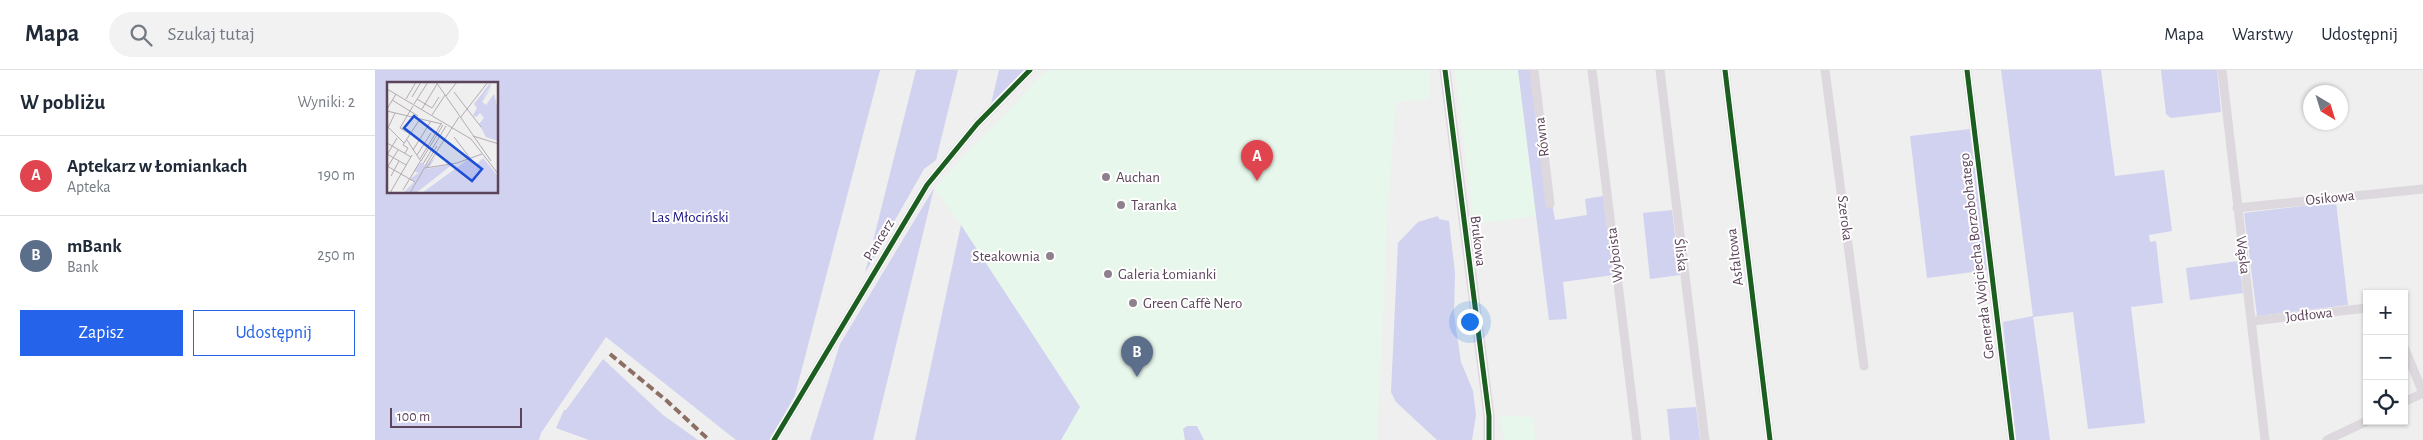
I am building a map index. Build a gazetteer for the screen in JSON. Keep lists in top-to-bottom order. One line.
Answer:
{"streets":{"street":["Równa","Osikowa","Szeroka","Pancerz","Brukowa","Wyboista","Śliska","Wąska","Generała Wojciecha Borzobohatego","Asfaltowa","Jodłowa"]},"crossings":[["Osikowa","Wąska"],["Wąska","Jodłowa"]],"parks":["Las Młociński"],"places":["Auchan","Taranka","Steakownia","Galeria Łomianki","Green Caffè Nero"],"scale_bar":"100 m","north":"bottom right","page":{"header":"Mapa","search":"Szukaj tutaj","nav":["Mapa","Warstwy","Udostępnij"],"heading":["W pobliżu","Wyniki: 2"],"list":[{"mark":"A","name":"Aptekarz w Łomiankach","note":"Apteka","value":"190 m"},{"mark":"B","name":"mBank","note":"Bank","value":"250 m"}],"pins":["A","B"],"map_buttons":["+","−"],"buttons":["Zapisz","Udostępnij"],"scale":"100 m"}}
